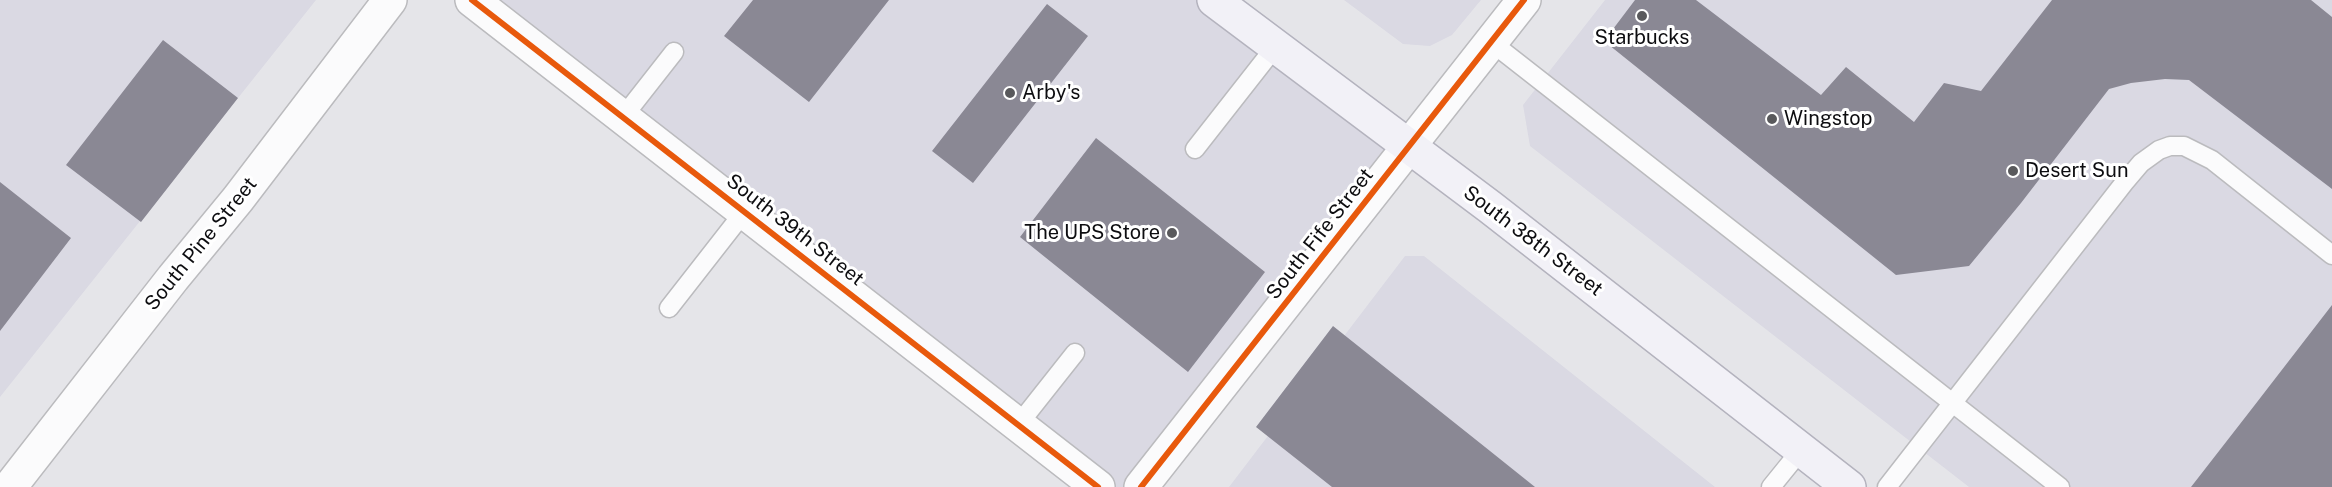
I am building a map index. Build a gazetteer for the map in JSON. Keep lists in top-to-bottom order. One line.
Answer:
{"streets":{"main road":["South 38th Street"],"street":["South 39th Street","South Fife Street","South Pine Street"]},"crossings":[["South Fife Street","South 38th Street"]],"places":["Starbucks","Arby's","Wingstop","Desert Sun","The UPS Store"]}
